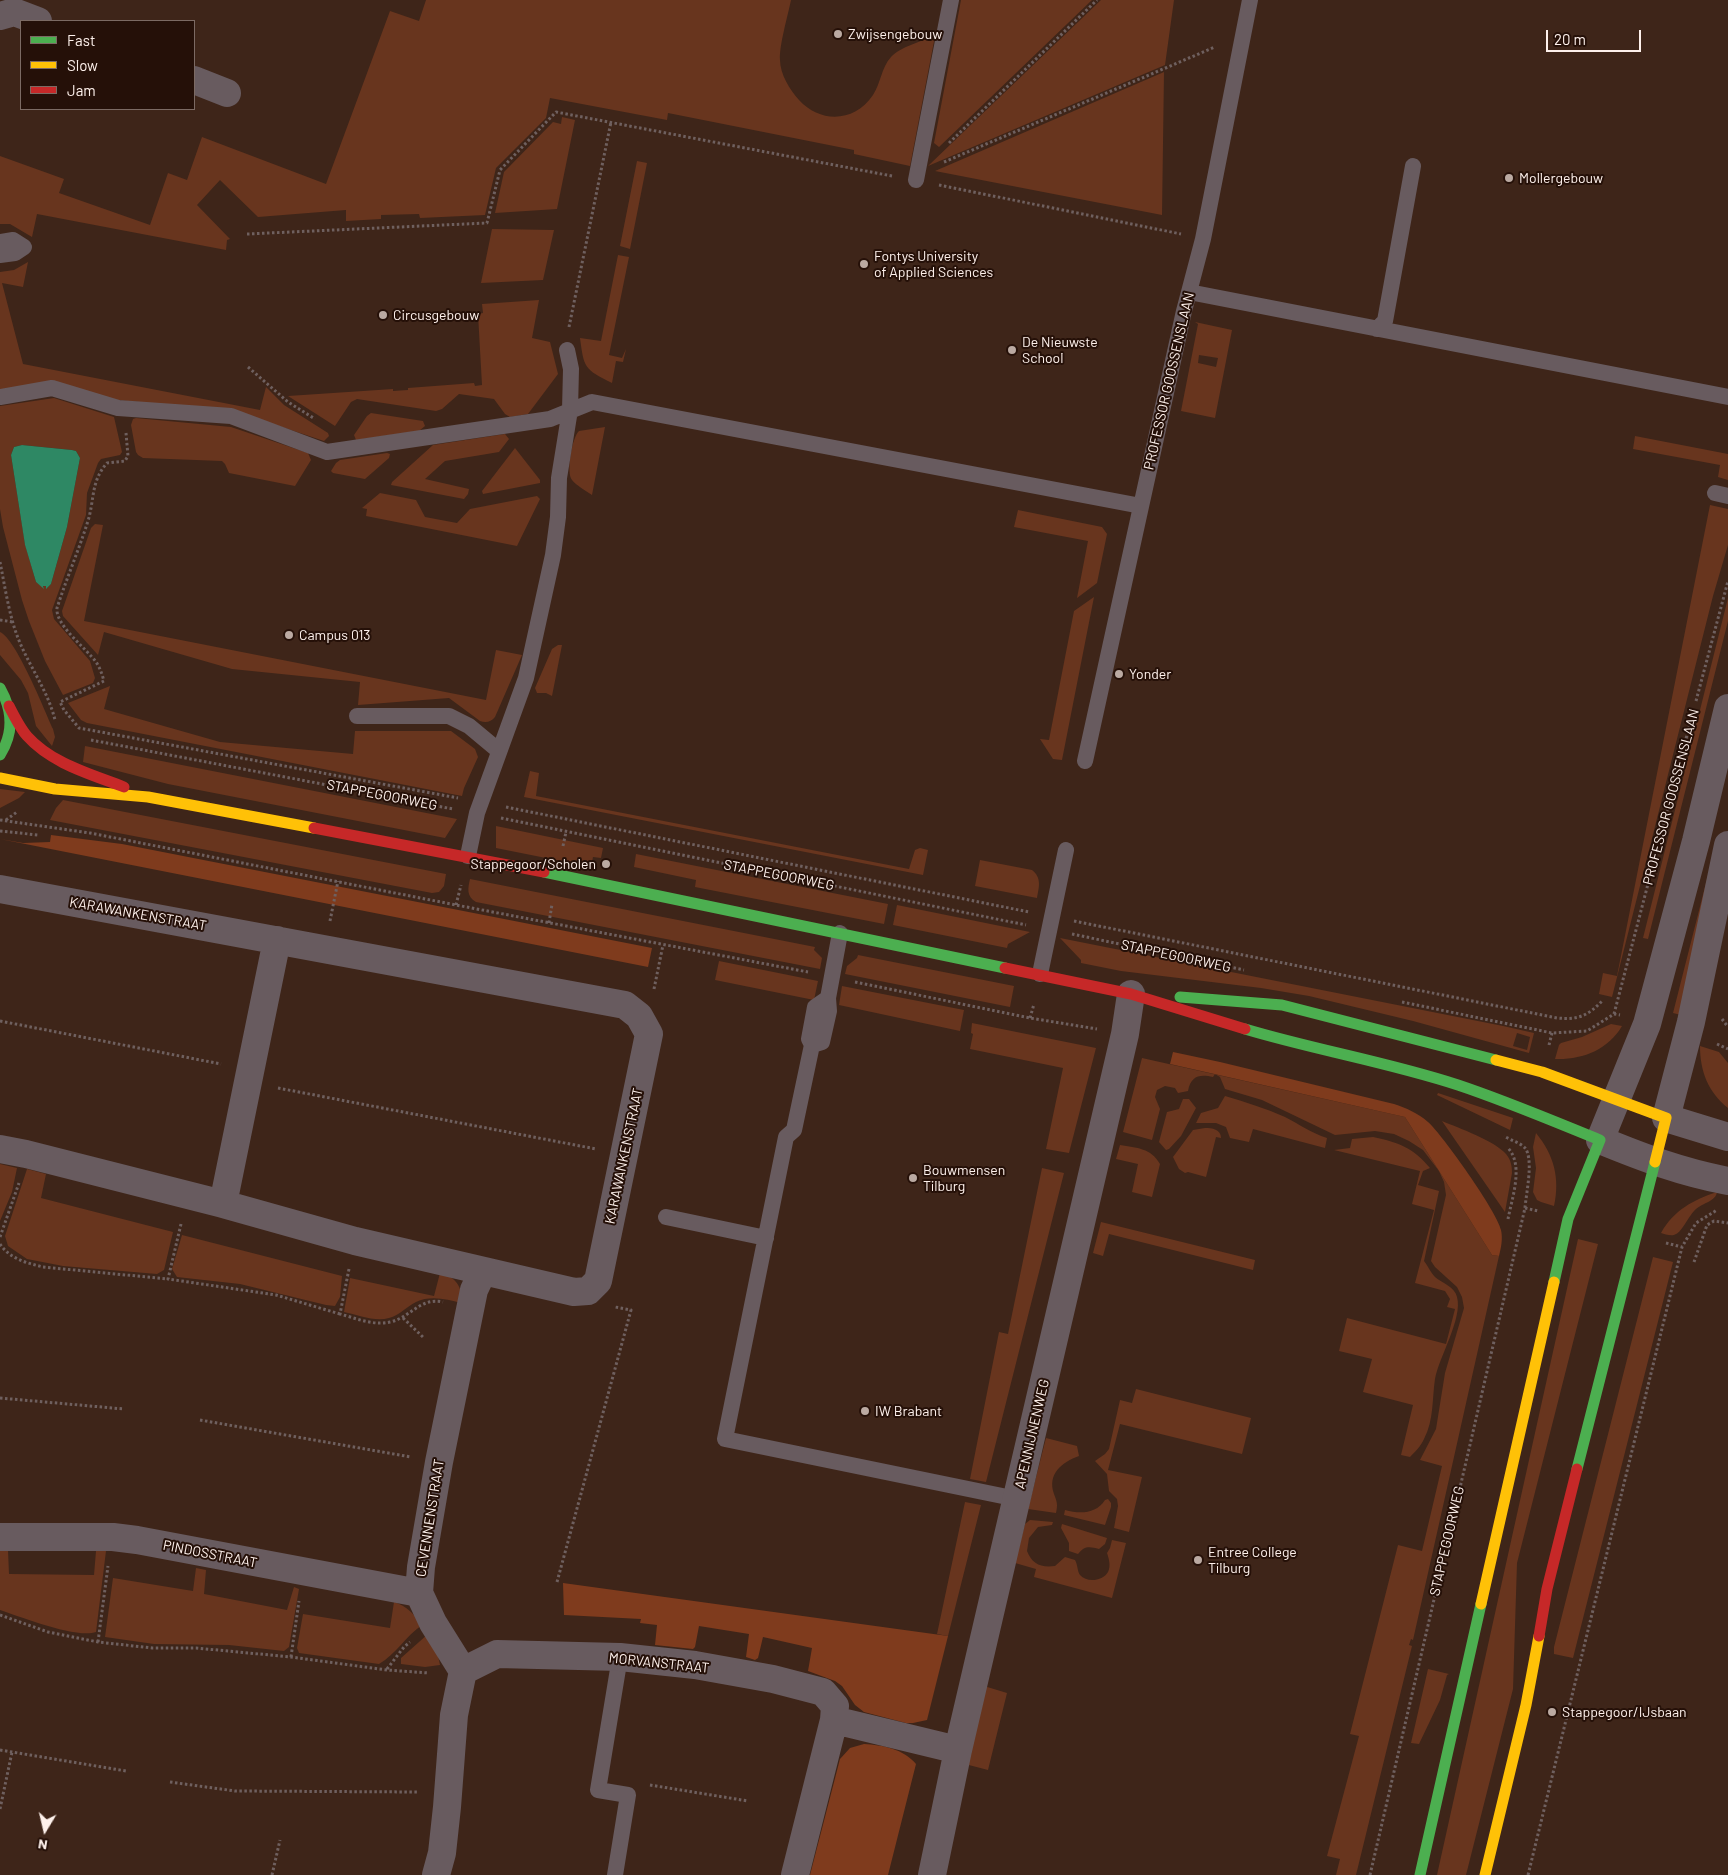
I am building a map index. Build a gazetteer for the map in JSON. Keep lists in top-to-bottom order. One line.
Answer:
{"streets":{"street":["KARAWANKENSTRAAT","APENNIJNENWEG","CEVENNENSTRAAT","PINDOSSTRAAT","MORVANSTRAAT"],"lane":["PROFESSOR GOOSSENSLAAN"],"path":["STAPPEGOORWEG"]},"crossings":[["CEVENNENSTRAAT","PINDOSSTRAAT"],["CEVENNENSTRAAT","MORVANSTRAAT"]],"places":["Zwijsengebouw","Mollergebouw","Fontys University of Applied Sciences","Circusgebouw","De Nieuwste School","Campus 013","Yonder","Stappegoor/Scholen","Bouwmensen Tilburg","IW Brabant","Entree College Tilburg","Stappegoor/IJsbaan"],"legend":["Fast","Slow","Jam"],"scale_bar":"20 m","north":"bottom"}
